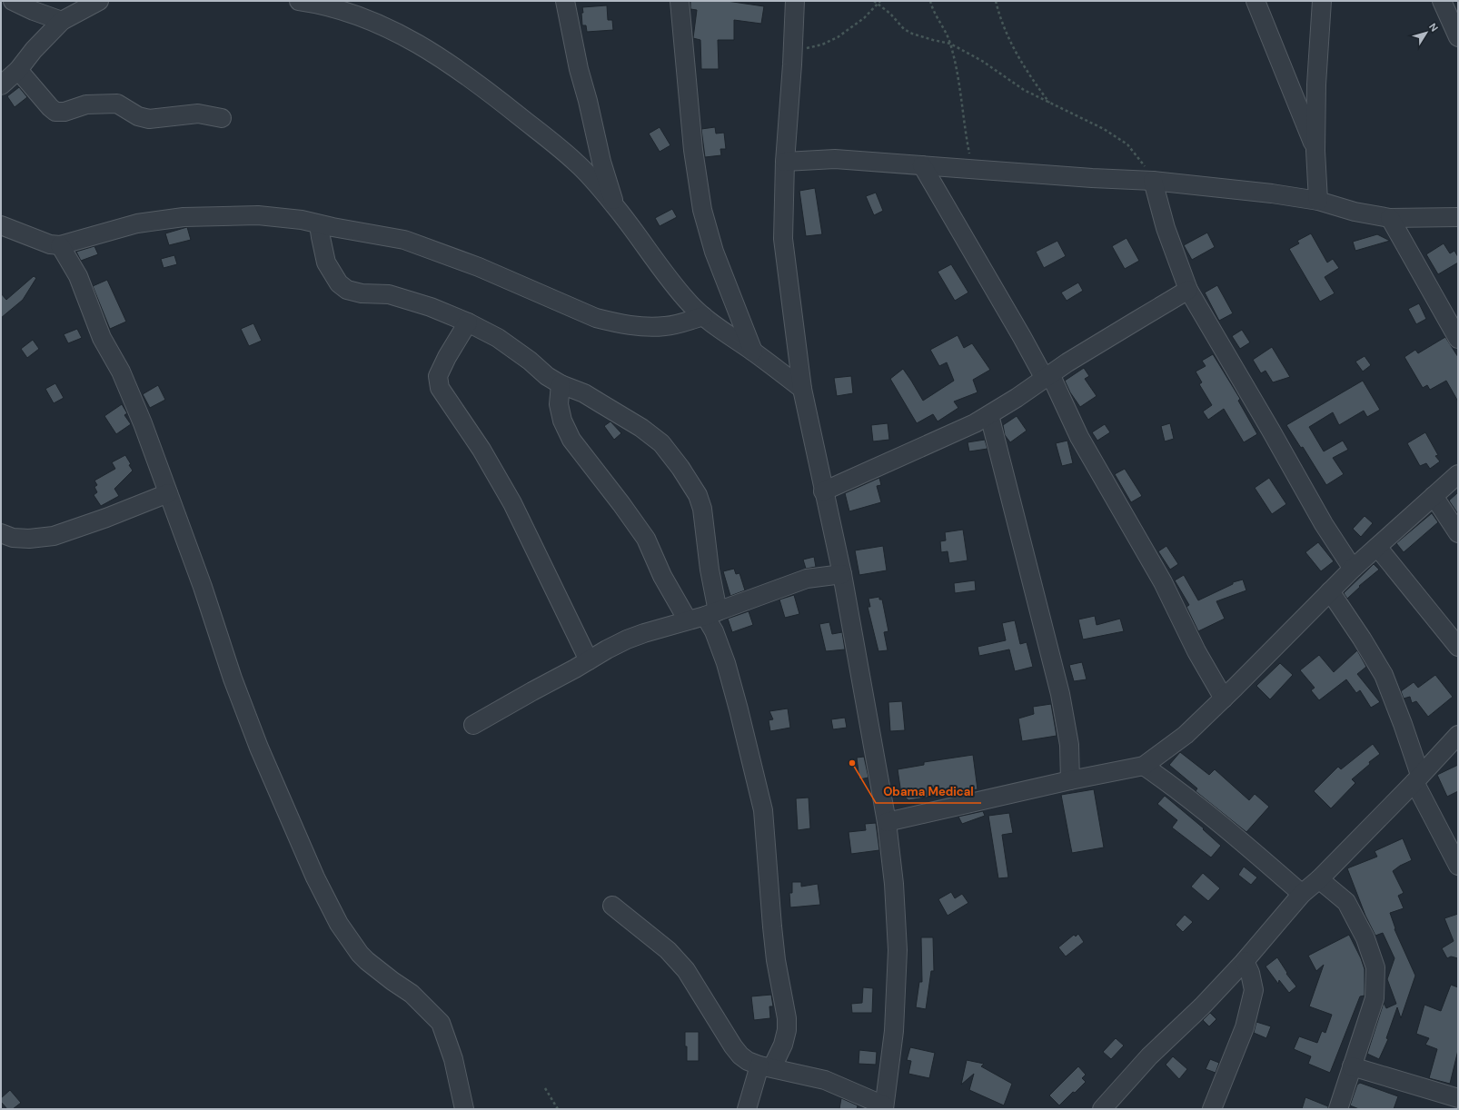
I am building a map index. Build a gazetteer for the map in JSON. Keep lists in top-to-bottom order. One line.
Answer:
{"places":["Obama Medical"],"north":"top right"}
